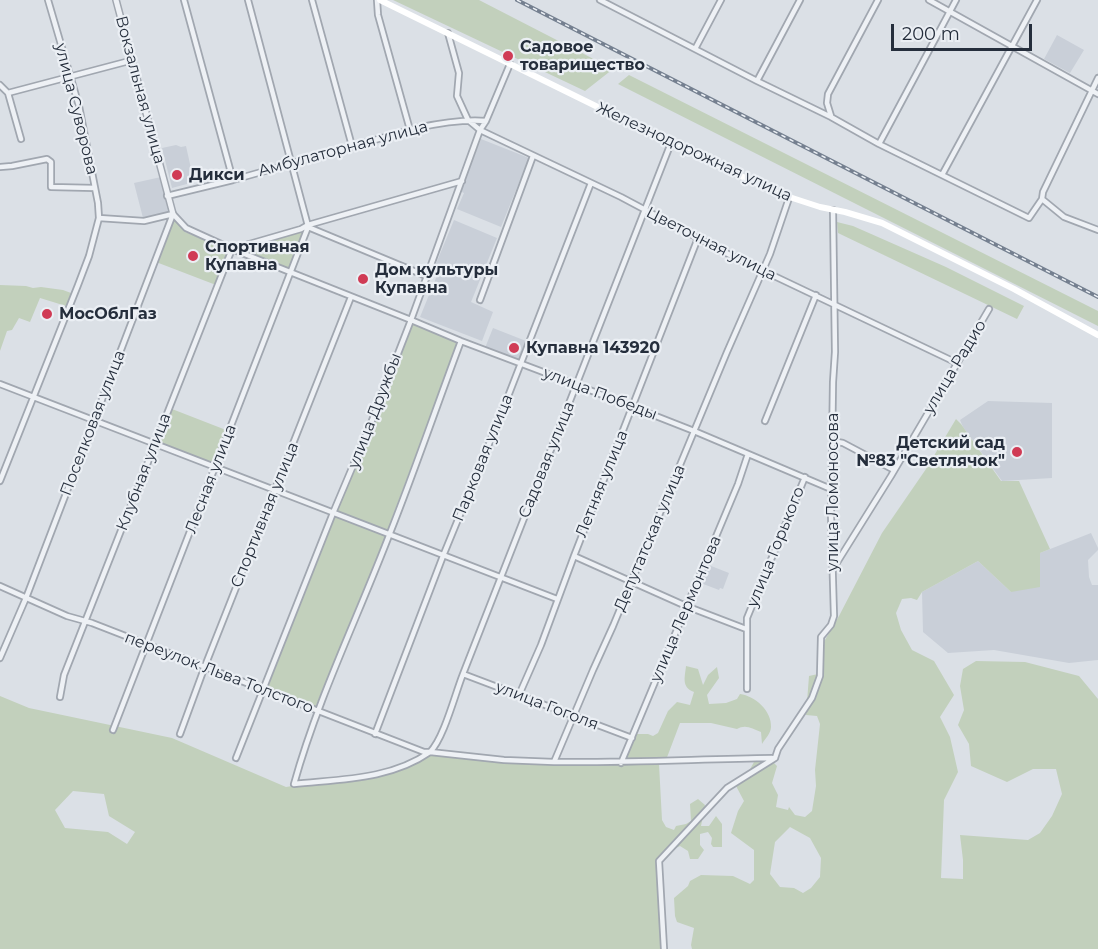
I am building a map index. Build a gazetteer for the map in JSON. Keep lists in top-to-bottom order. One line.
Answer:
{"streets":{"main road":["Железнодорожная улица"],"street":["Вокзальная улица","улица Суворова","Амбулаторная улица","Цветочная улица","улица Радио","улица Победы","улица Дружбы","Поселковая улица","Парковая улица","Садовая улица","Клубная улица","Лесная улица","Летняя улица","улица Ломоносова","Спортивная улица","Депутатская улица","улица Горького","улица Лермонтова","переулок Льва Толстого","улица Гоголя"]},"crossings":[["Вокзальная улица","Амбулаторная улица"],["Вокзальная улица","улица Победы"],["Вокзальная улица","Поселковая улица"],["Амбулаторная улица","Цветочная улица"],["Амбулаторная улица","улица Дружбы"],["Железнодорожная улица","улица Дружбы"],["Железнодорожная улица","Садовая улица"],["Железнодорожная улица","улица Ломоносова"],["Железнодорожная улица","Депутатская улица"],["Цветочная улица","улица Радио"],["Цветочная улица","улица Дружбы"],["Цветочная улица","Парковая улица"],["Цветочная улица","Садовая улица"],["Цветочная улица","Летняя улица"],["Цветочная улица","улица Ломоносова"],["Цветочная улица","Депутатская улица"],["улица Радио","улица Ломоносова"],["улица Победы","улица Дружбы"],["улица Победы","Поселковая улица"],["улица Победы","Парковая улица"],["улица Победы","Садовая улица"],["улица Победы","Клубная улица"],["улица Победы","Лесная улица"],["улица Победы","Летняя улица"],["улица Победы","улица Ломоносова"],["улица Победы","Спортивная улица"],["улица Победы","Депутатская улица"],["улица Победы","улица Горького"],["улица Победы","улица Лермонтова"],["улица Дружбы","переулок Льва Толстого"],["Поселковая улица","переулок Льва Толстого"],["Парковая улица","переулок Льва Толстого"],["Садовая улица","переулок Льва Толстого"],["Садовая улица","улица Гоголя"],["Клубная улица","переулок Льва Толстого"],["Лесная улица","переулок Льва Толстого"],["Летняя улица","улица Гоголя"],["Спортивная улица","переулок Льва Толстого"],["Депутатская улица","улица Гоголя"],["улица Лермонтова","улица Гоголя"]],"places":["Садовое товарищество","Дикси","Спортивная Купавна","Дом культуры Купавна","МосОблГаз","Купавна 143920","Детский сад №83 \"Светлячок\""],"scale_bar":"200 m"}
